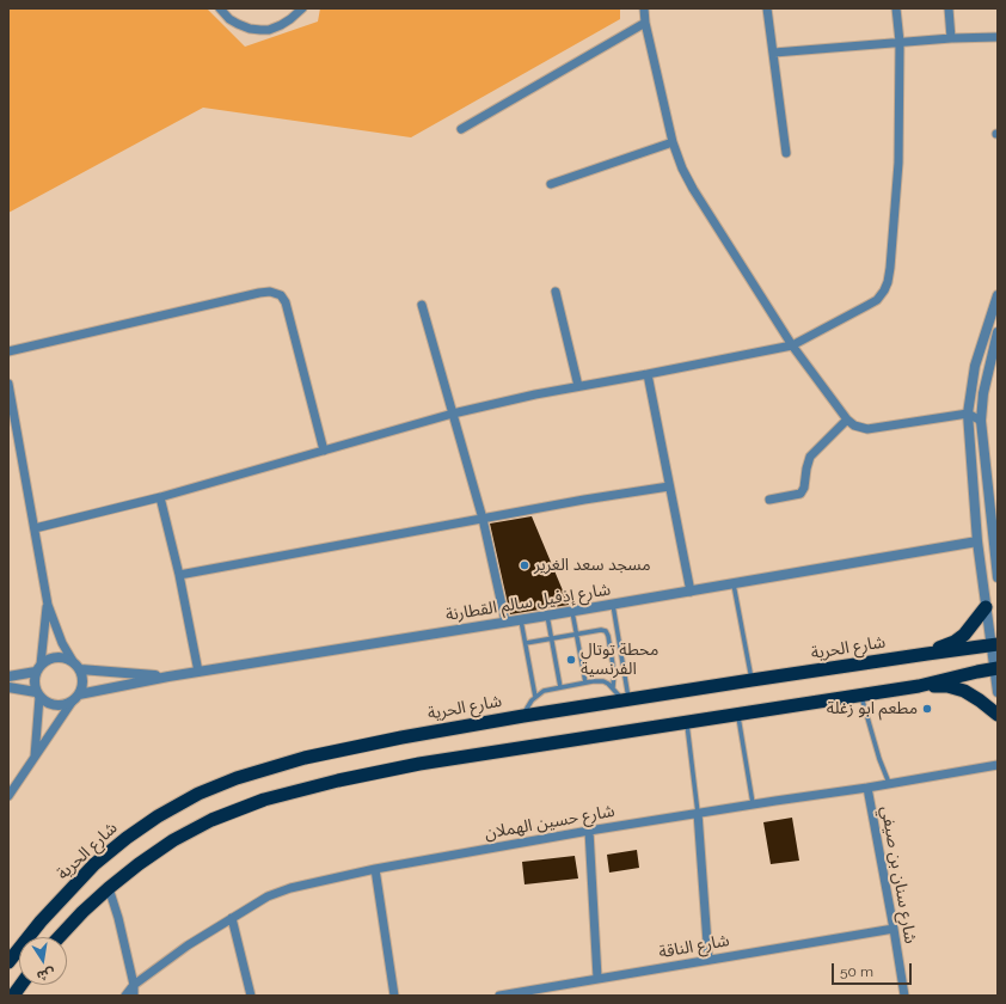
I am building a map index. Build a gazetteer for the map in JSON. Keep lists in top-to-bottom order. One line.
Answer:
{"streets":{"highway":["شارع الحرية"],"street":["شارع إذفيل سالم القطارنة","شارع حسين الهملان","شارع سنان بن صيفي","شارع الناقة"]},"crossings":[["شارع حسين الهملان","شارع سنان بن صيفي"],["شارع سنان بن صيفي","شارع الناقة"]],"places":["مسجد سعد الغرير","محطة توتال الفرنسية","مطعم ابو زغلة"],"scale_bar":"50 m","north":"bottom"}
